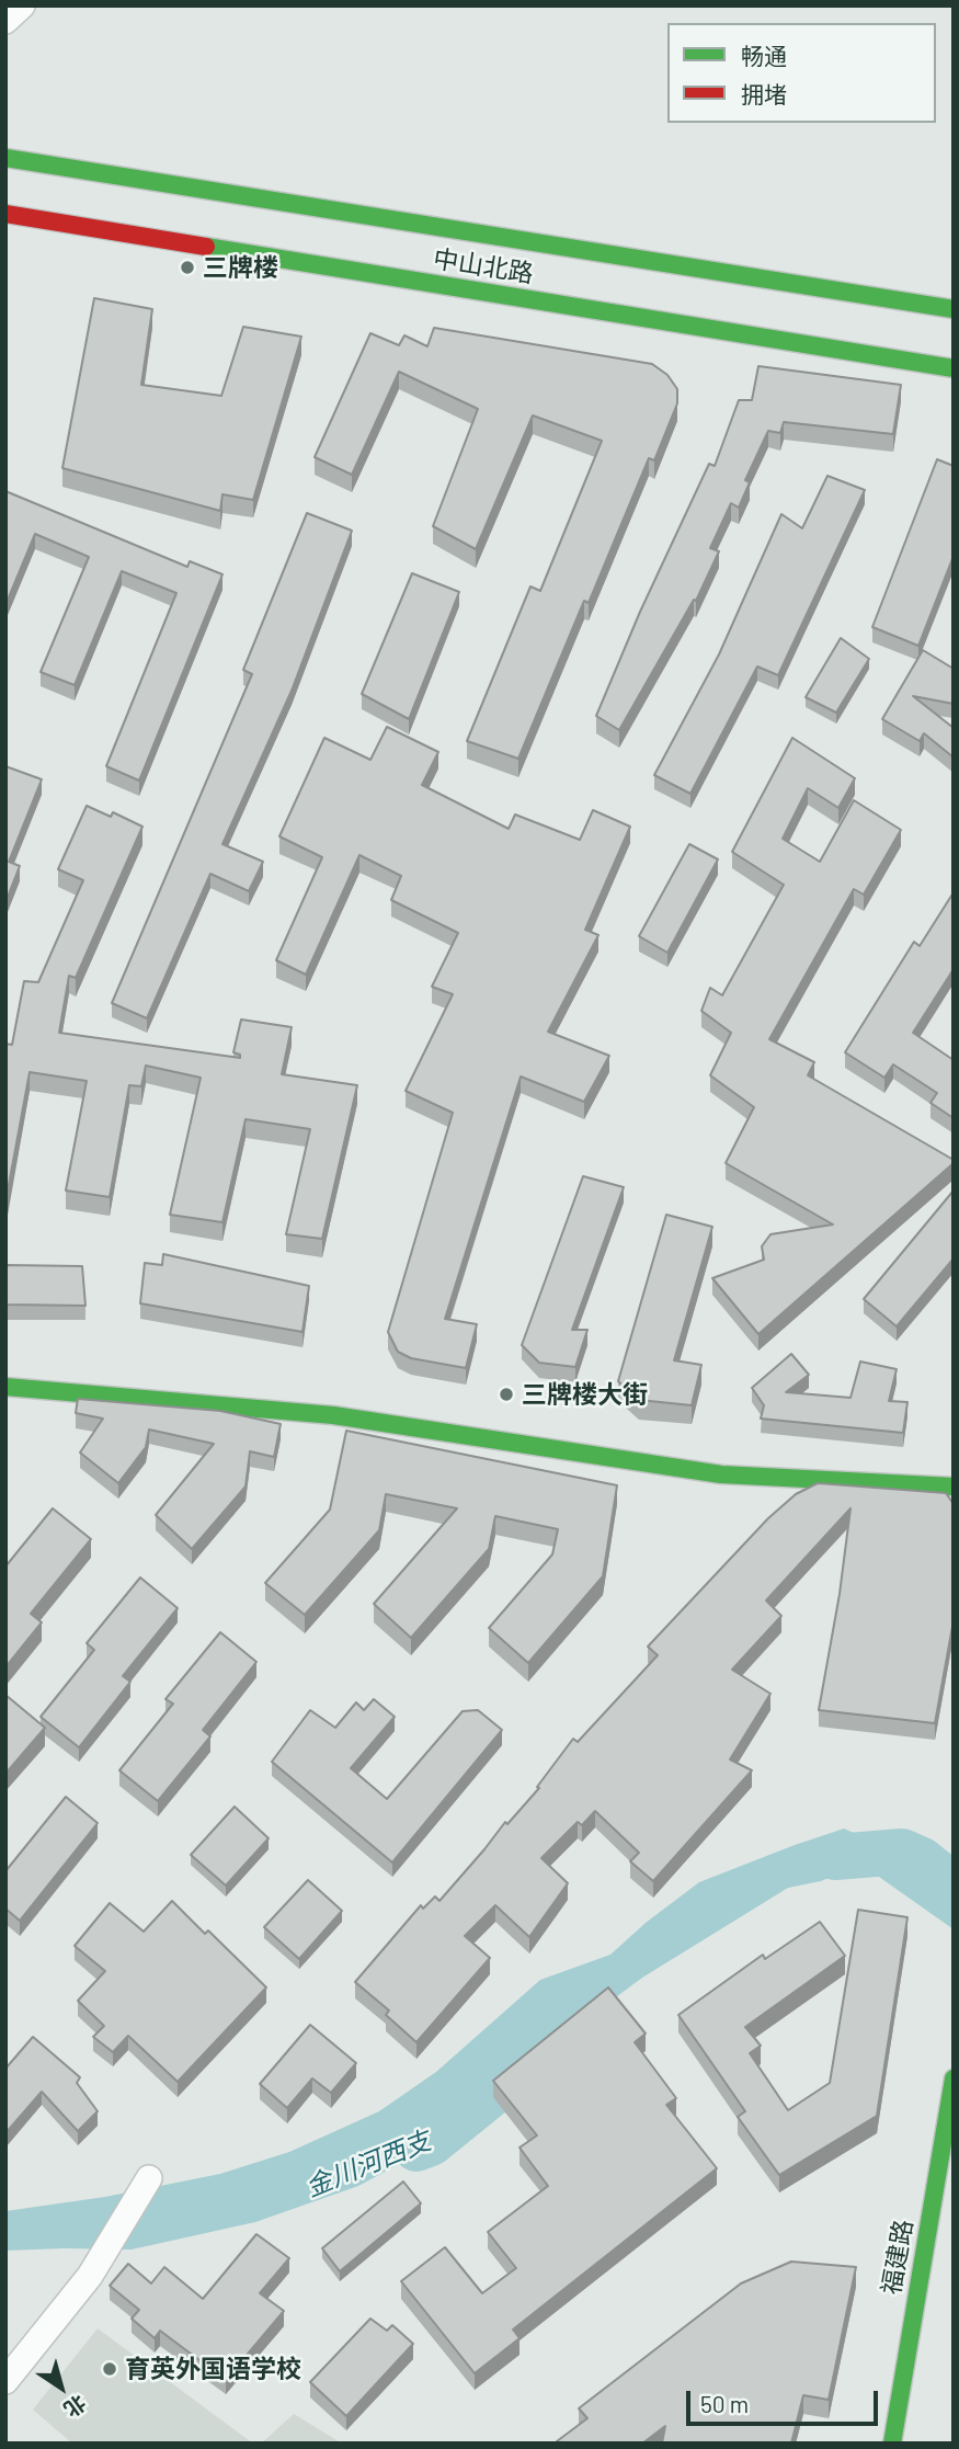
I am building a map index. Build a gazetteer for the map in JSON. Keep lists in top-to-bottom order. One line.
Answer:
{"streets":{"main road":["中山北路","福建路"]},"water":["金川河西支"],"places":["三牌楼","三牌楼大街","育英外国语学校"],"legend":["畅通","拥堵"],"scale_bar":"50 m","north":"bottom right"}
